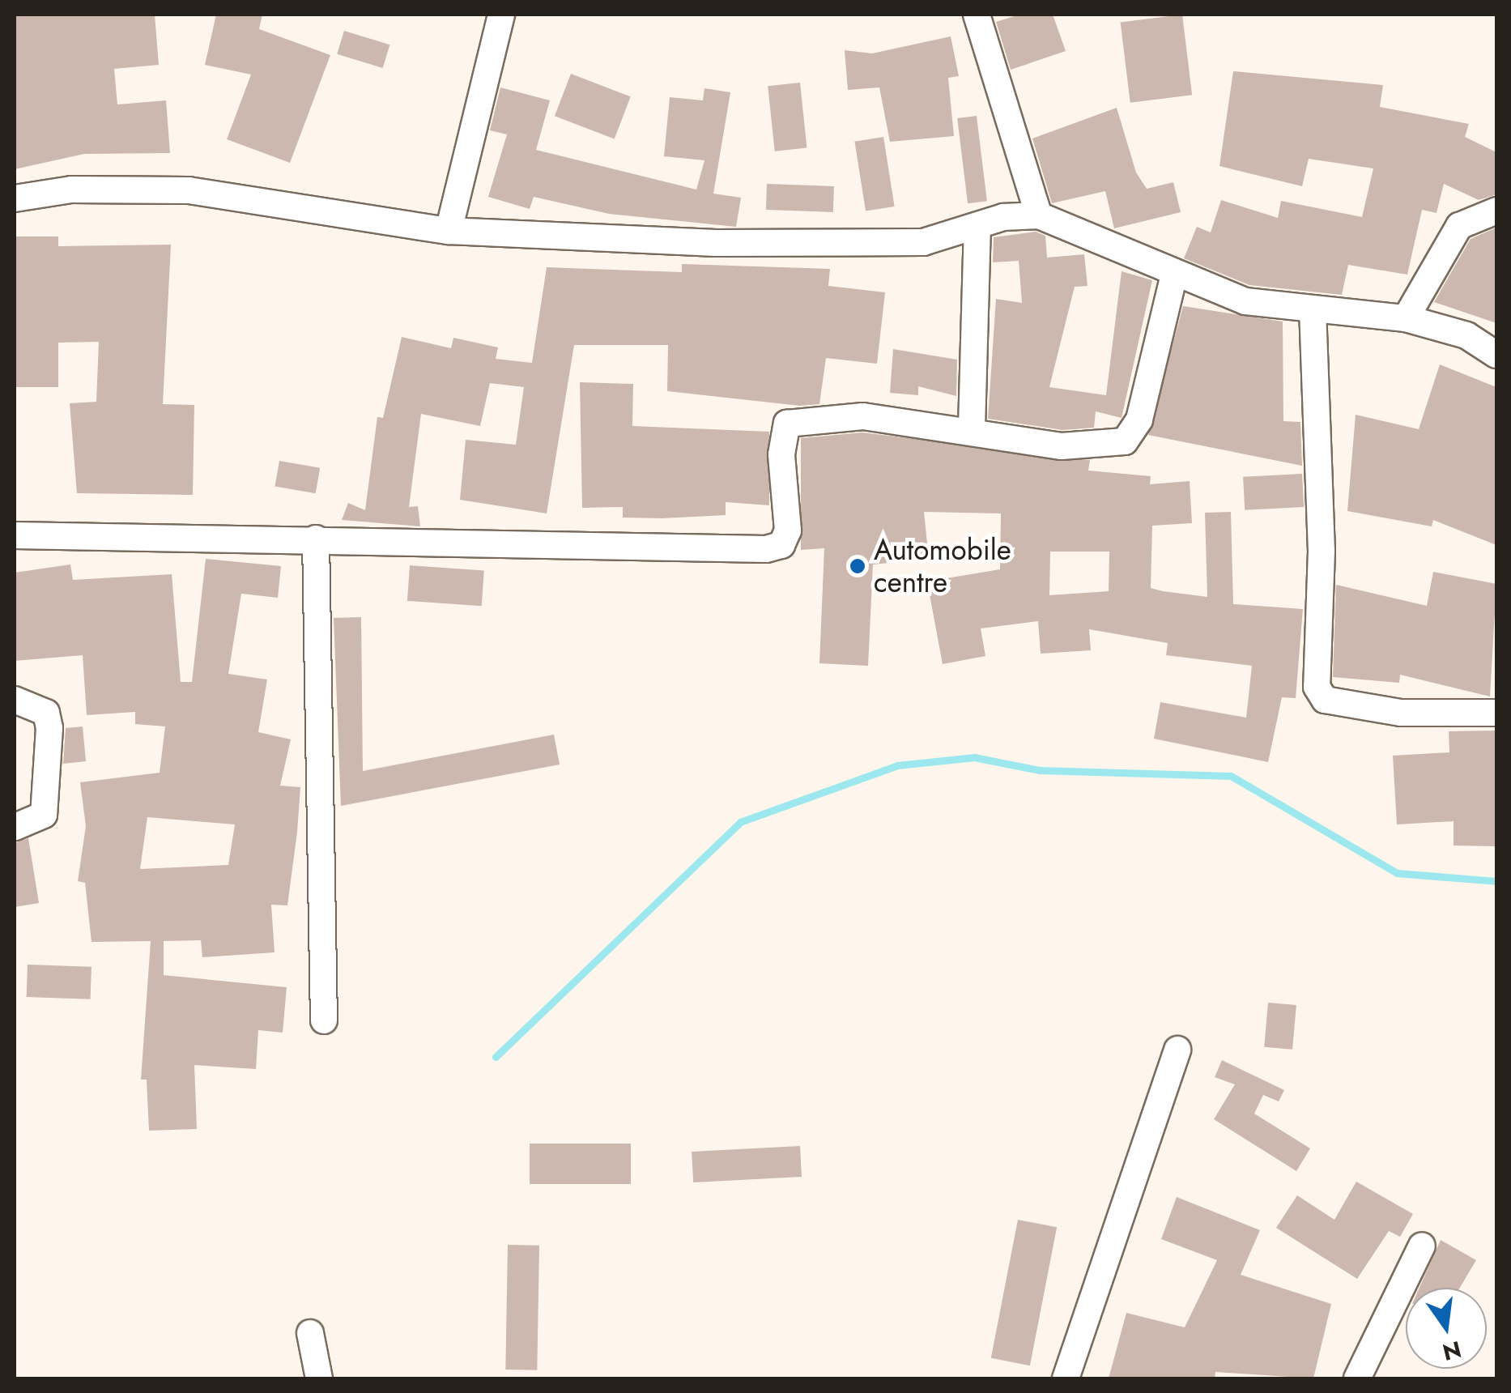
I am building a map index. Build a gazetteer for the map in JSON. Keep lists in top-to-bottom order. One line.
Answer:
{"places":["Automobile centre"],"north":"bottom"}
